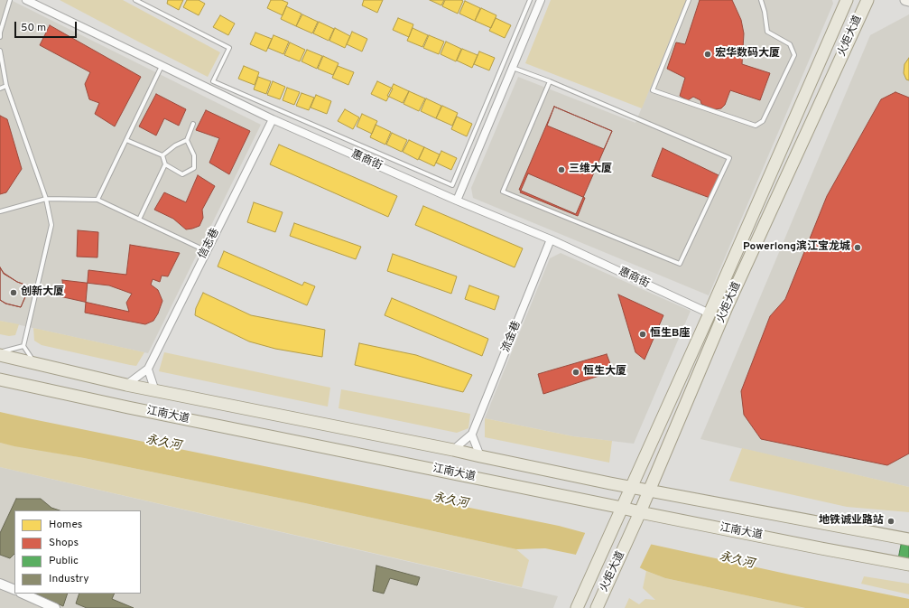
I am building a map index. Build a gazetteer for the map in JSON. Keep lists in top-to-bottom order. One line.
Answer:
{"streets":{"main road":["火炬大道","江南大道"],"street":["惠商街","信志巷","流金巷"]},"crossings":[["火炬大道","惠商街"],["火炬大道","江南大道"],["惠商街","信志巷"],["惠商街","流金巷"],["信志巷","江南大道"]],"water":["永久河"],"places":["宏华数码大厦","三维大厦","Powerlong滨江宝龙城","创新大厦","恒生B座","恒生大厦","地铁诚业路站"],"legend":["Homes","Shops","Public","Industry"],"scale_bar":"50 m"}
